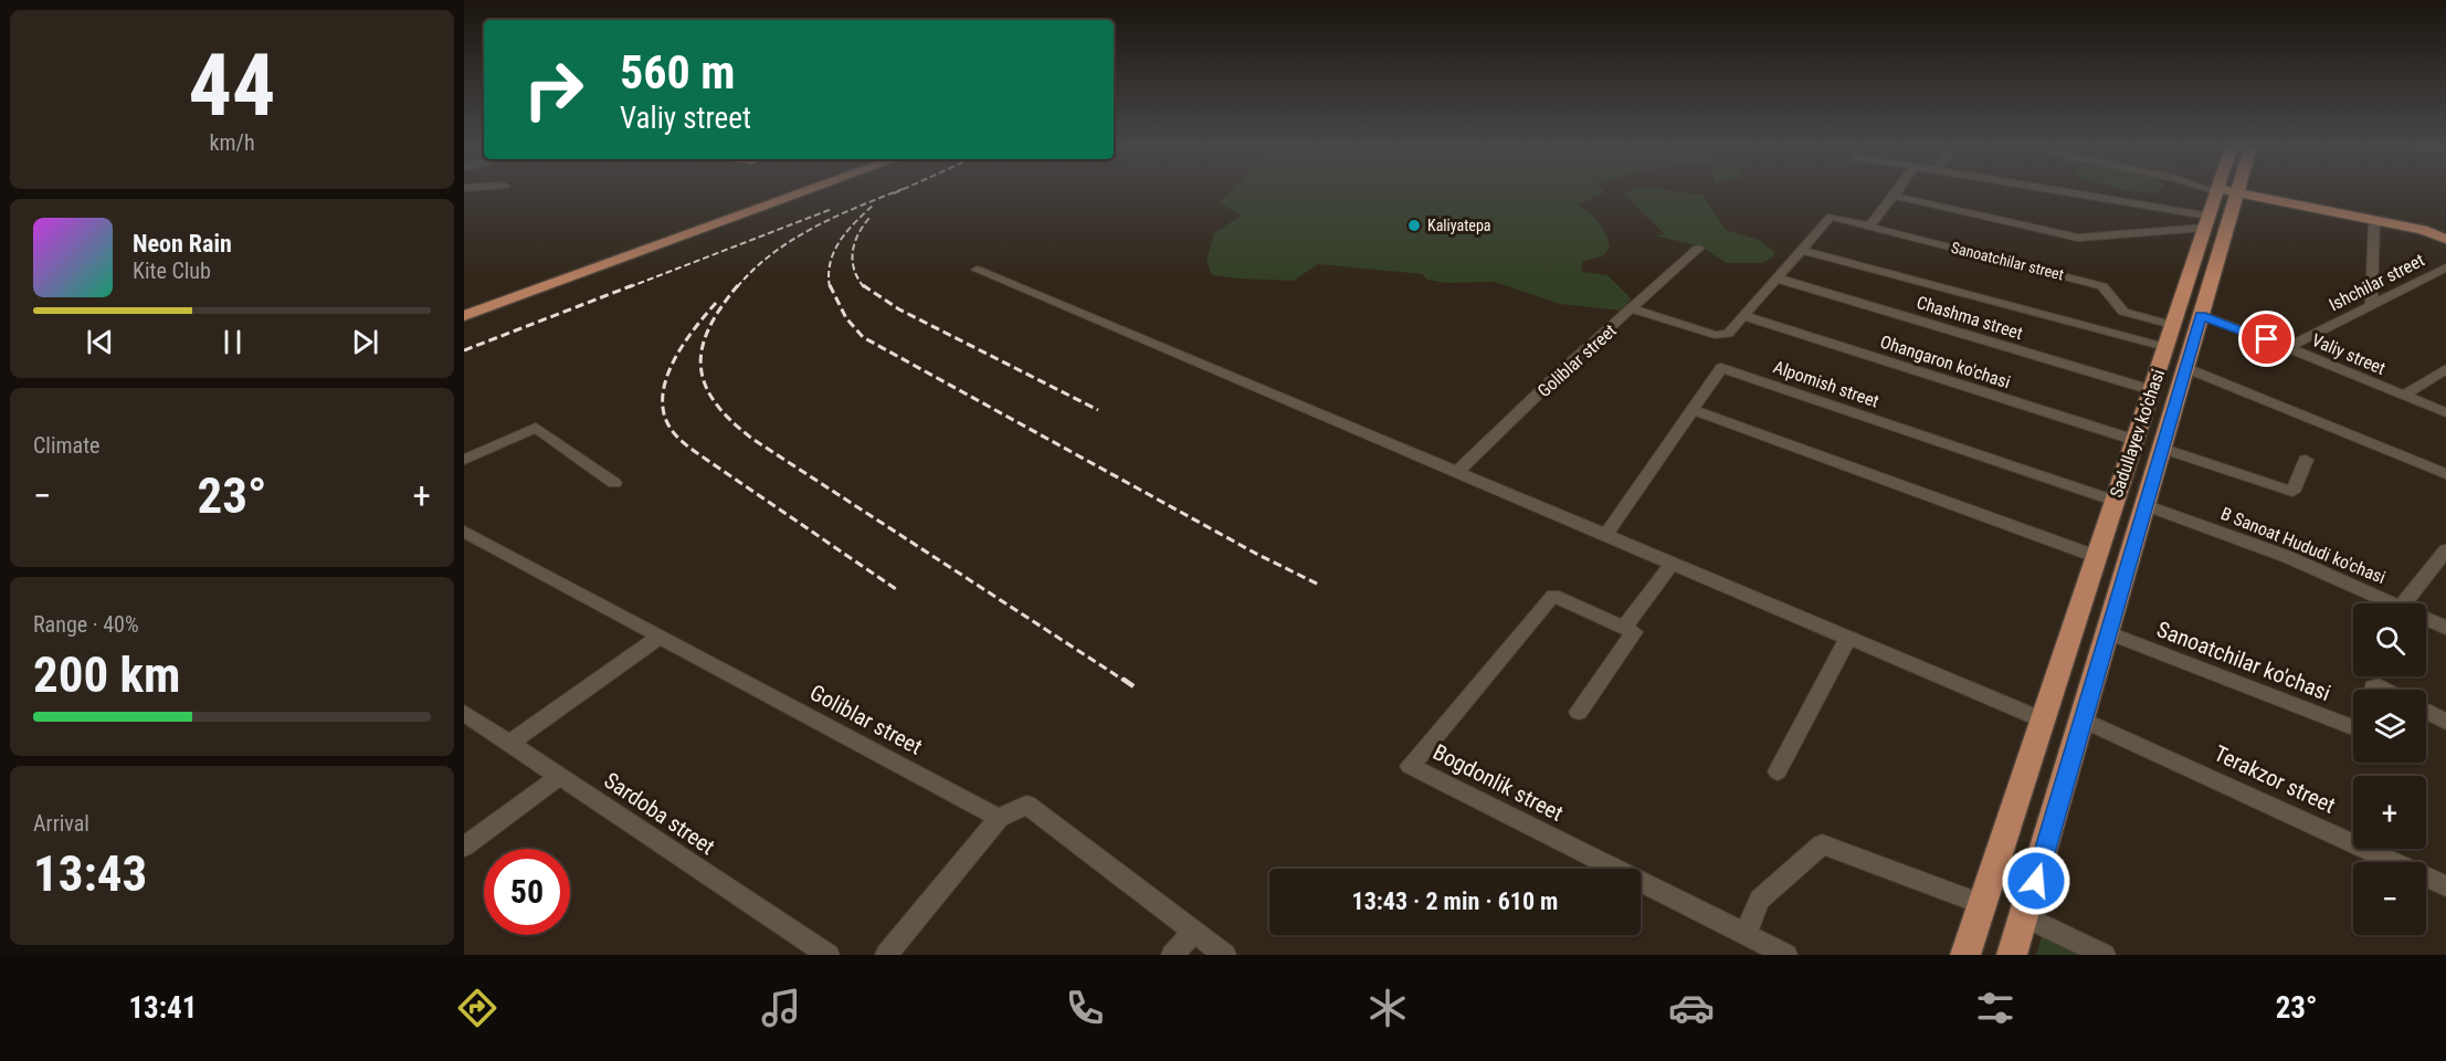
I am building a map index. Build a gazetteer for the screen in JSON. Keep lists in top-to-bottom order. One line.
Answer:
{"streets":{"main road":["Sadullayev ko'chasi"],"street":["Sanoatchilar street","Ishchilar street","Chashma street","Valiy street","Goliblar street","Ohangaron ko'chasi","Alpomish street","B Sanoat Hududi ko'chasi","Sanoatchilar ko'chasi","Terakzor street","Bogdonlik street","Sardoba street"]},"crossings":[["Sanoatchilar street","Chashma street"],["Sanoatchilar street","Sadullayev ko'chasi"],["Ishchilar street","Valiy street"],["Chashma street","Sadullayev ko'chasi"],["Valiy street","Sadullayev ko'chasi"],["Ohangaron ko'chasi","Sadullayev ko'chasi"],["Alpomish street","Sadullayev ko'chasi"],["Sadullayev ko'chasi","B Sanoat Hududi ko'chasi"],["Sadullayev ko'chasi","Sanoatchilar ko'chasi"],["Sadullayev ko'chasi","Terakzor street"]],"places":["Kaliyatepa"],"page":{"tile":[["44","km/h"],"Climate",["Range · 40%","200 km"],["Arrival","13:43"]],"turn":["560 m","Valiy street"],"song":["Neon Rain","Kite Club"],"heat":["−","23°","+"],"map_buttons":["+","−"],"limit":"50","trip":"13:43 · 2 min · 610 m","tabs":["13:41","23°"]}}
